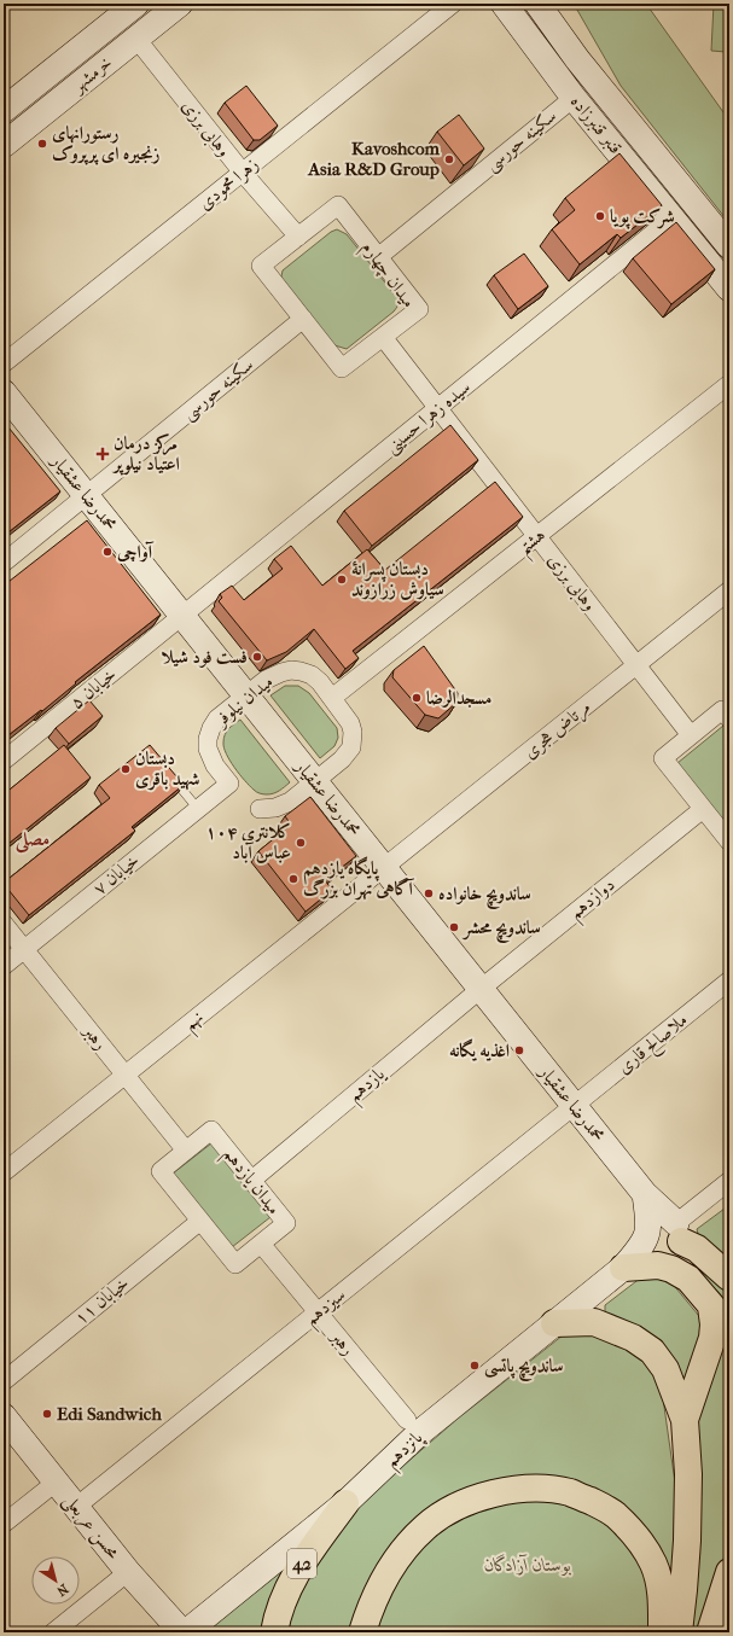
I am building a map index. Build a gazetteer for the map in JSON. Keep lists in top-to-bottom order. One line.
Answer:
{"streets":{"highway":["42"],"main road":["خرمشهر","قنبر قنبرزاده","محمدرضا عشقیار","پانزدهم","محسن عربعلی"],"street":["وهابی برزی","سکینه حورسی","زهرا محمودی","میدان چهارم","سیده زهرا حسینی","هشتم","خیابان ۵","میدان نیلوفر","مرتاض هجری","خیابان ۷","دوازدهم","نهم","رهبر","ملاصالح قاری","یازدهم","میدان یازدهم","خیابان ۱۱","سیزدهم"]},"crossings":[["خرمشهر","وهابی برزی"],["قنبر قنبرزاده","سکینه حورسی"],["قنبر قنبرزاده","سیده زهرا حسینی"],["وهابی برزی","زهرا محمودی"],["وهابی برزی","میدان چهارم"],["وهابی برزی","سیده زهرا حسینی"],["وهابی برزی","هشتم"],["وهابی برزی","مرتاض هجری"],["سکینه حورسی","میدان چهارم"],["سکینه حورسی","محمدرضا عشقیار"],["سیده زهرا حسینی","محمدرضا عشقیار"],["سیده زهرا حسینی","خیابان ۵"],["محمدرضا عشقیار","خیابان ۵"],["محمدرضا عشقیار","میدان نیلوفر"],["محمدرضا عشقیار","مرتاض هجری"],["محمدرضا عشقیار","دوازدهم"],["محمدرضا عشقیار","نهم"],["محمدرضا عشقیار","ملاصالح قاری"],["محمدرضا عشقیار","یازدهم"],["محمدرضا عشقیار","سیزدهم"],["محمدرضا عشقیار","پانزدهم"],["هشتم","میدان نیلوفر"],["میدان نیلوفر","خیابان ۷"],["مرتاض هجری","نهم"],["خیابان ۷","رهبر"],["دوازدهم","یازدهم"],["نهم","رهبر"],["رهبر","میدان یازدهم"],["رهبر","سیزدهم"],["ملاصالح قاری","سیزدهم"],["یازدهم","میدان یازدهم"],["میدان یازدهم","خیابان ۱۱"],["سیزدهم","محسن عربعلی"],["پانزدهم","محسن عربعلی"],["پانزدهم","42"]],"districts":["مصلی"],"parks":["بوستان آزادگان"],"places":{"other":["رستورانهای زنجیره ای پرپروک","Kavoshcom Asia R&D Group","شرکت پویا","آواچی","دبستان پسرانهٔ سیاوش زرازوند","فست فود شیلا","مسجدالرضا","دبستان شهید باقری","کلانتری ۱۰۴ عباس آباد","پایگاه یازدهم آگاهی تهران بزرگ","ساندویچ خانواده","ساندویچ محشر","اغذیه یگانه","ساندویچ پاتسی","Edi Sandwich"],"health":["مرکز درمان اعتیاد نیلوپر"]},"north":"bottom right"}
